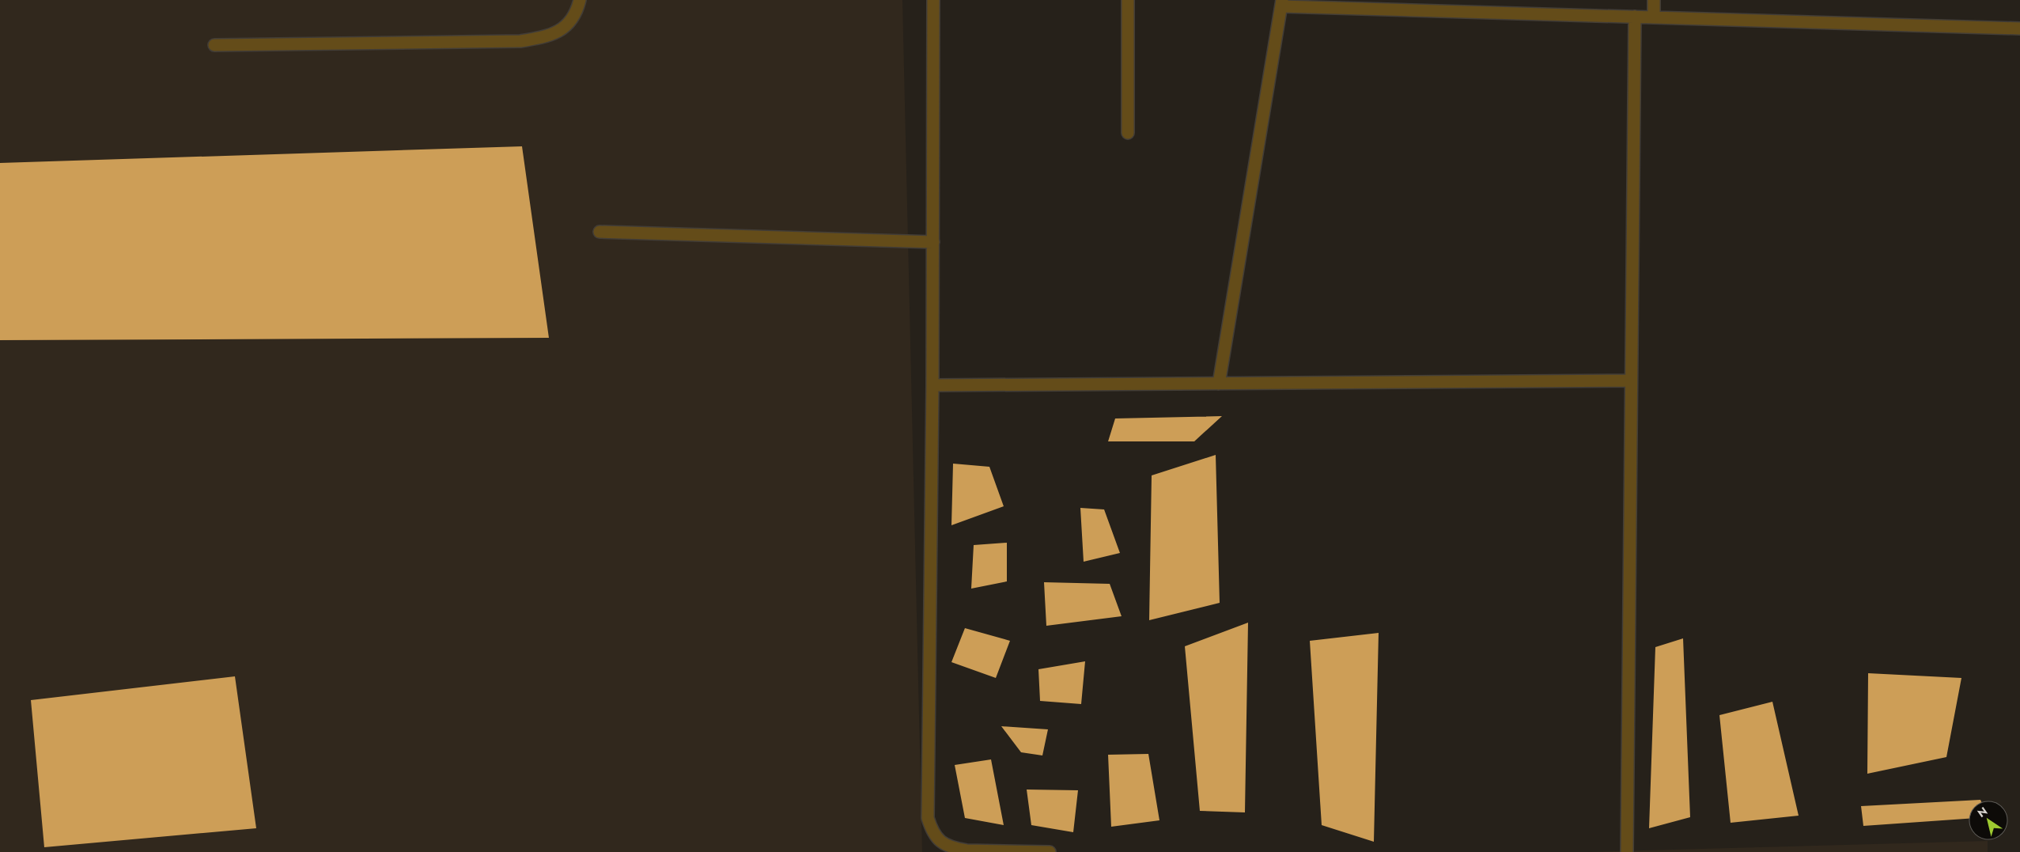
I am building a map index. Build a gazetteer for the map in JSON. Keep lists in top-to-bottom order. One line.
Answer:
{"north":"top left"}
